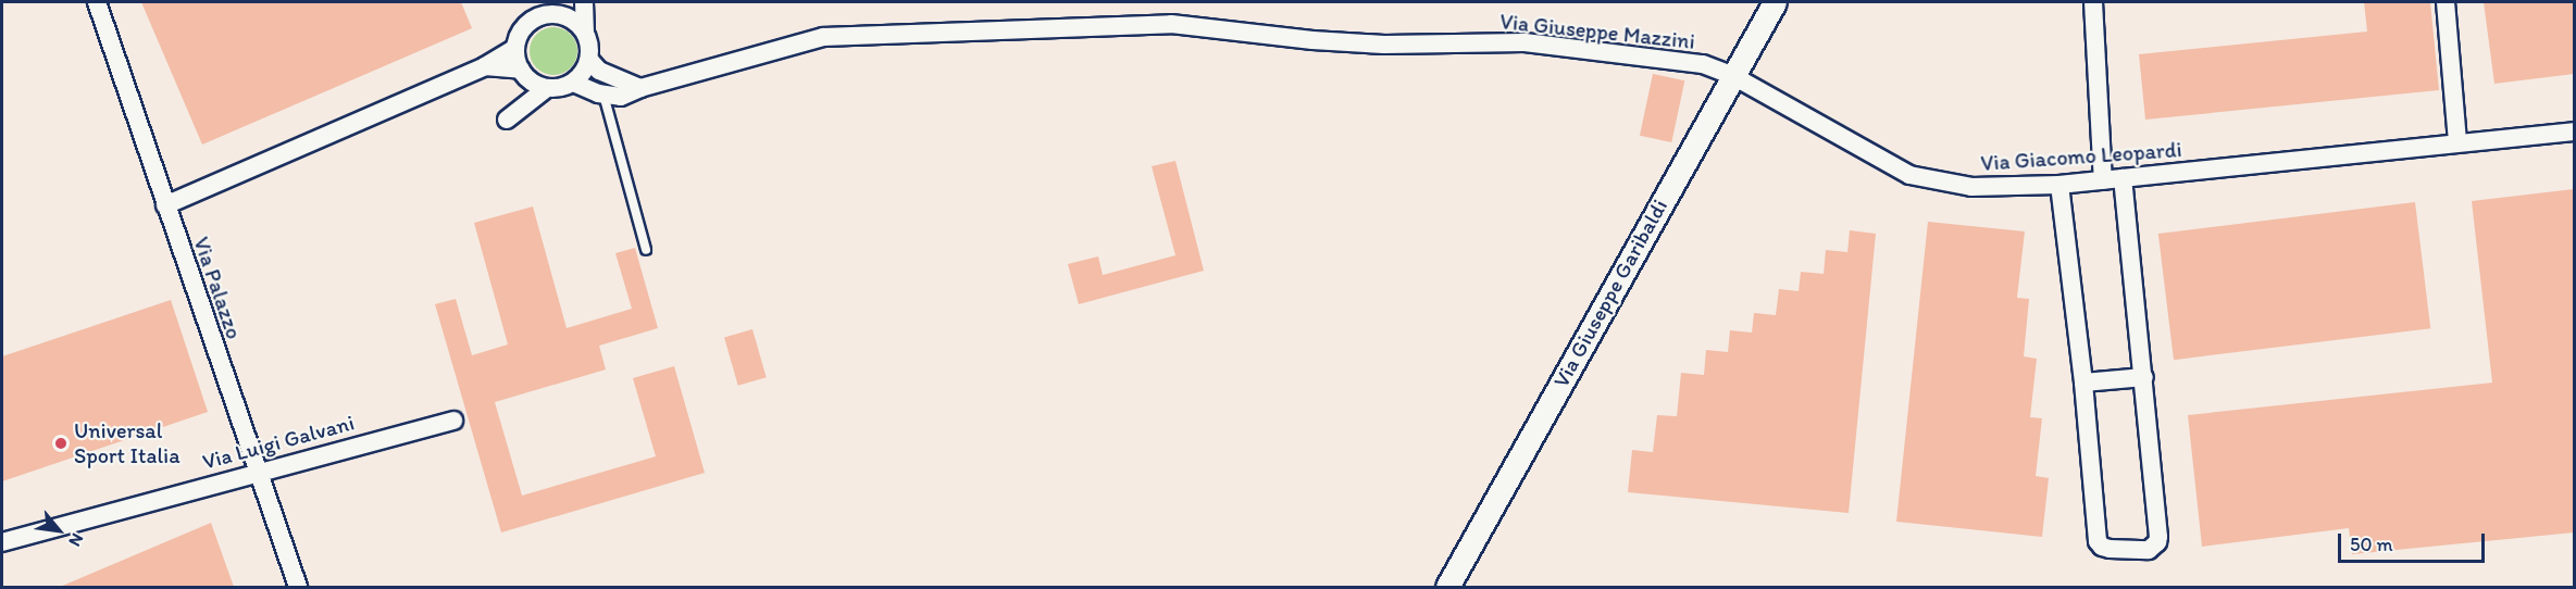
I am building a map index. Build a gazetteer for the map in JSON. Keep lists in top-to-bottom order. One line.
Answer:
{"streets":{"street":["Via Giuseppe Mazzini","Via Giacomo Leopardi","Via Palazzo","Via Giuseppe Garibaldi","Via Luigi Galvani"]},"crossings":[["Via Giuseppe Mazzini","Via Giacomo Leopardi"],["Via Giuseppe Mazzini","Via Giuseppe Garibaldi"],["Via Giacomo Leopardi","Via Giuseppe Garibaldi"],["Via Palazzo","Via Luigi Galvani"]],"places":["Universal Sport Italia"],"scale_bar":"50 m","north":"bottom right"}
